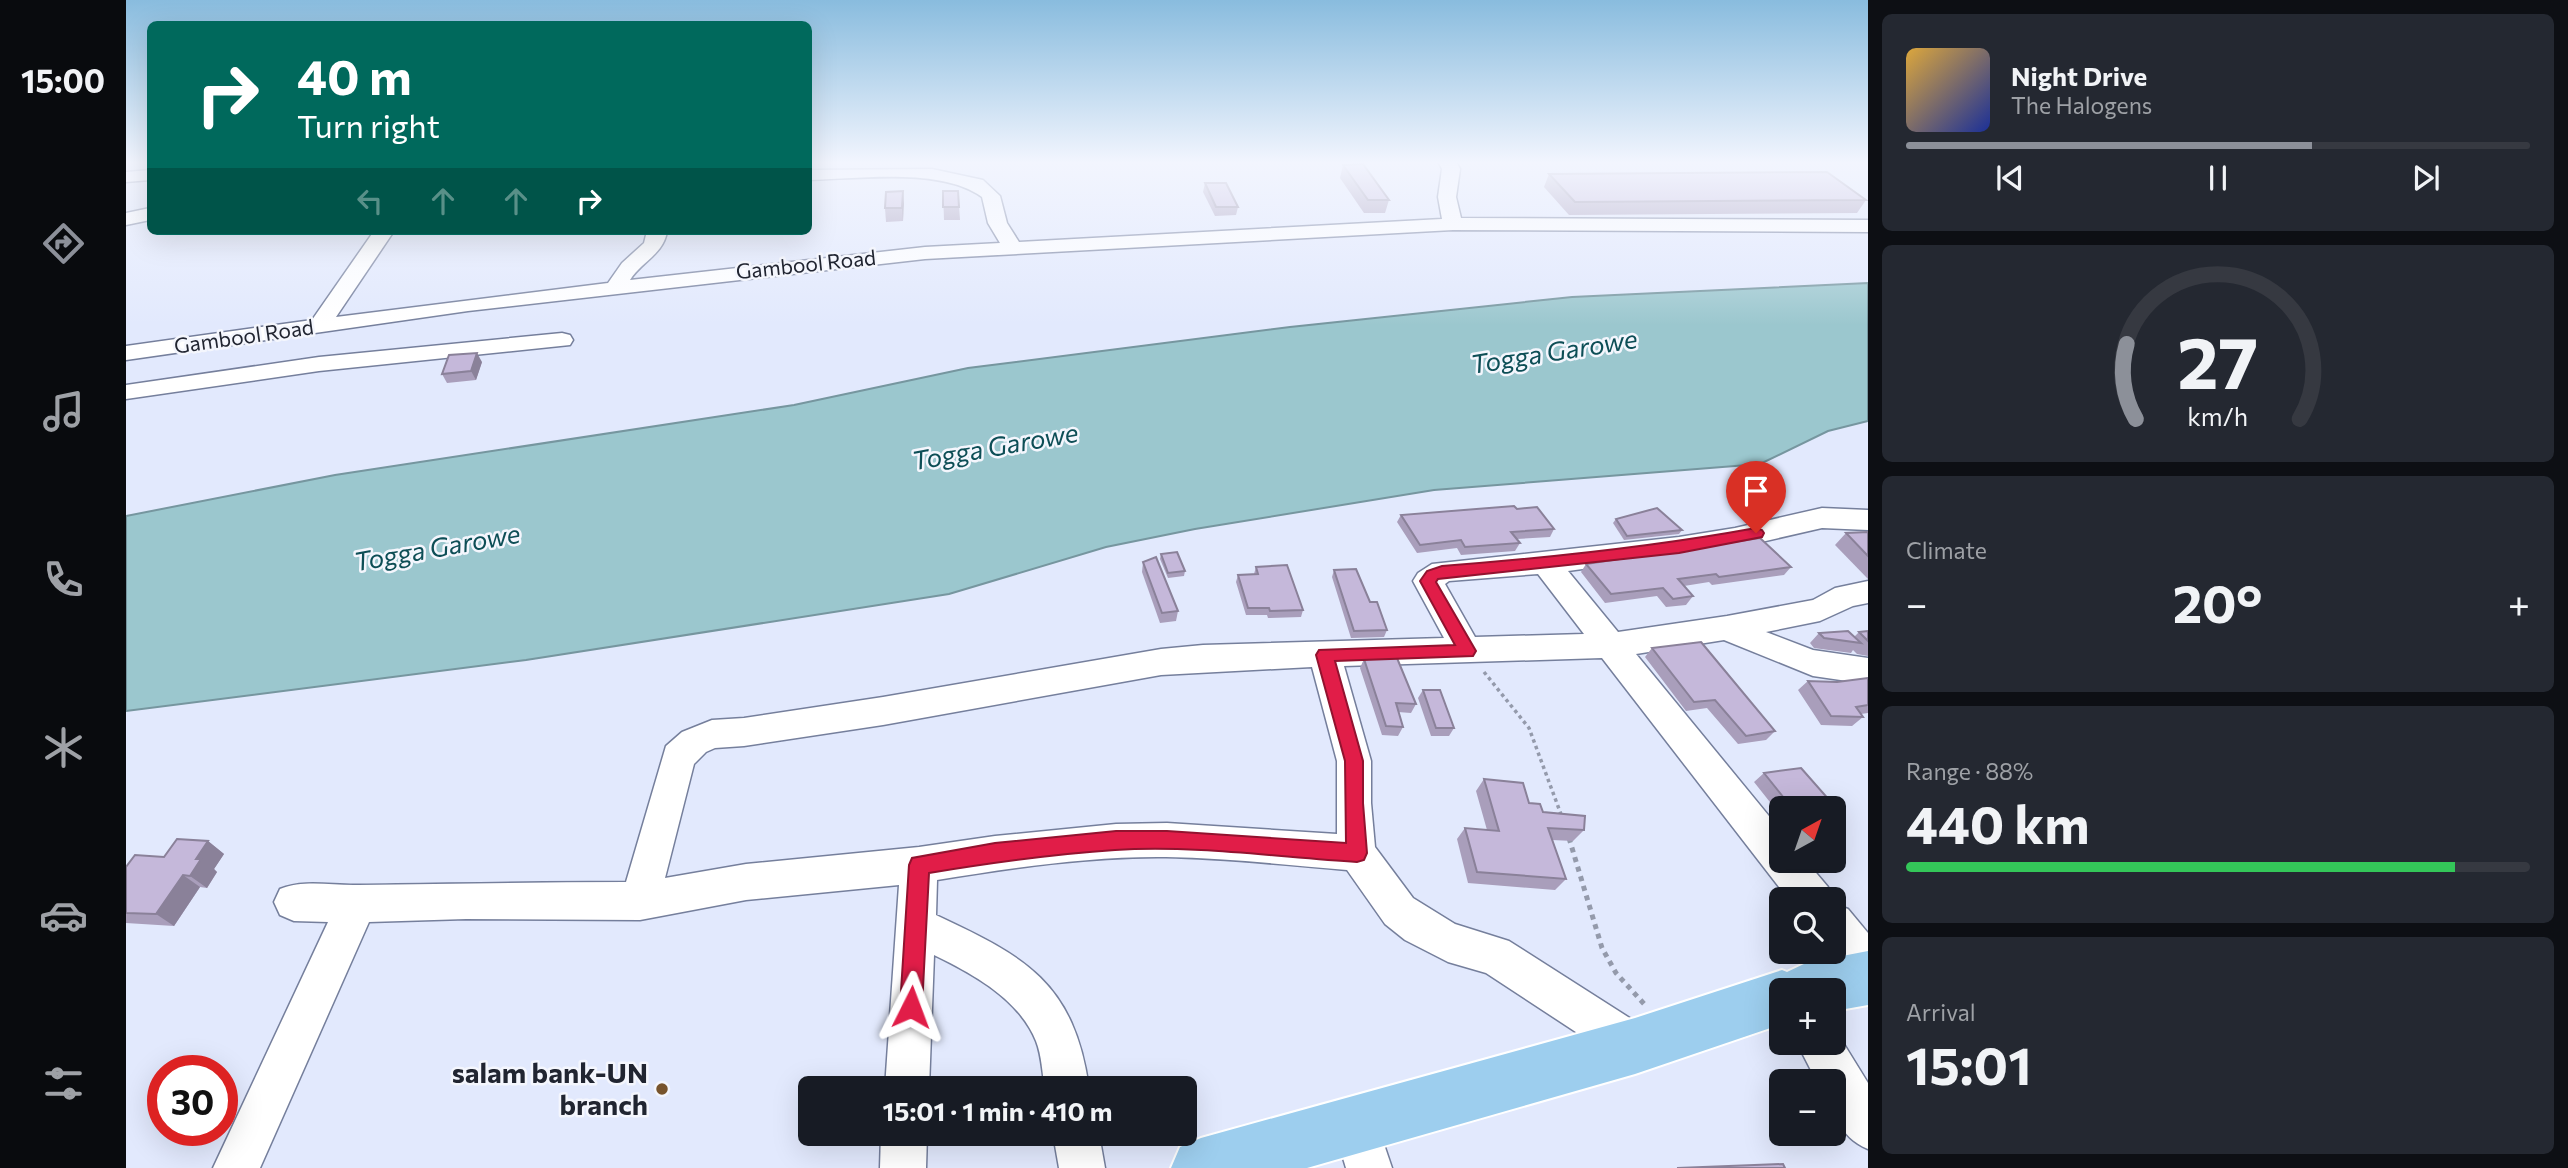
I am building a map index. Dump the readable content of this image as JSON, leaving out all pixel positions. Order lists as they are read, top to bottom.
{
  "streets": {
    "street": ["Gambool Road"]
  },
  "water": ["Togga Garowe"],
  "places": ["salam bank-UN branch"],
  "north": "top right",
  "page": {
    "tabs": "15:00",
    "turn": ["40 m", "Turn right"],
    "song": ["Night Drive", "The Halogens"],
    "tile": [
      "Climate",
      ["Range · 88%", "440 km"],
      ["Arrival", "15:01"]
    ],
    "heat": ["−", "20°", "+"],
    "map_buttons": ["+", "−"],
    "limit": "30",
    "trip": "15:01 · 1 min · 410 m",
    "gauge": ["27", "km/h"]
  }
}
